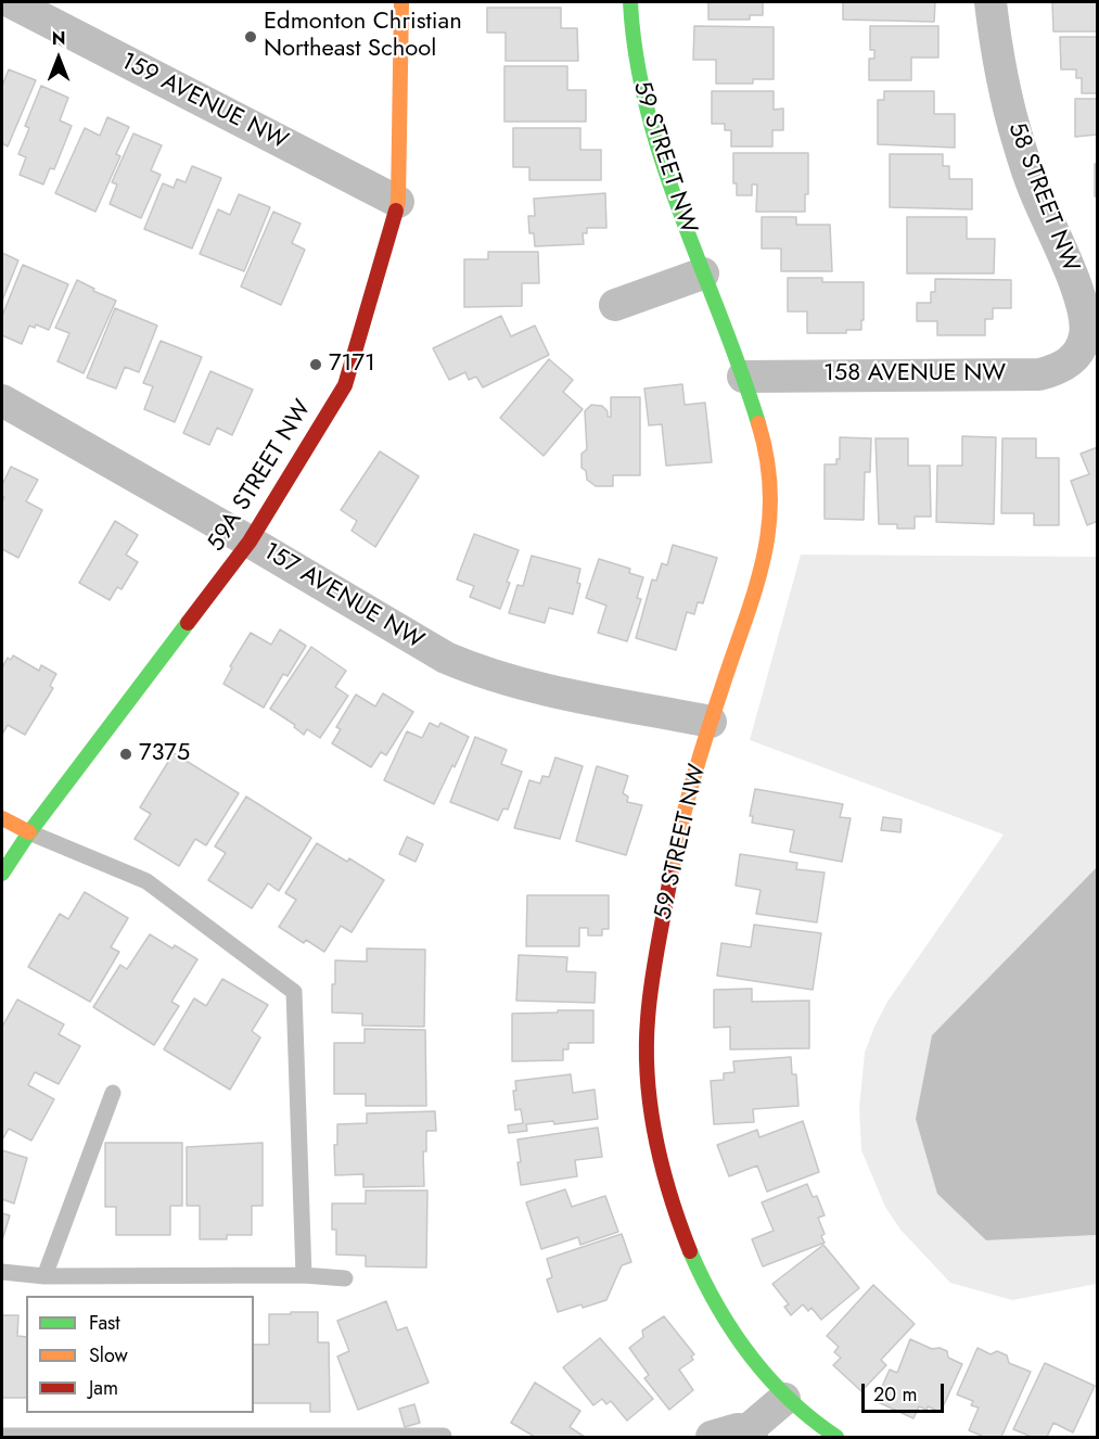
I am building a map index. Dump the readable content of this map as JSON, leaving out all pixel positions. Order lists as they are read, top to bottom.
{
  "streets": {
    "street": [
      "159 AVENUE NW",
      "59 STREET NW",
      "58 STREET NW",
      "158 AVENUE NW",
      "59A STREET NW",
      "157 AVENUE NW"
    ]
  },
  "crossings": [
    ["159 AVENUE NW", "59A STREET NW"],
    ["59 STREET NW", "158 AVENUE NW"],
    ["59 STREET NW", "157 AVENUE NW"],
    ["58 STREET NW", "158 AVENUE NW"],
    ["59A STREET NW", "157 AVENUE NW"]
  ],
  "places": ["Edmonton Christian Northeast School", "7171", "7375"],
  "legend": ["Fast", "Slow", "Jam"],
  "scale_bar": "20 m",
  "north": "top"
}
